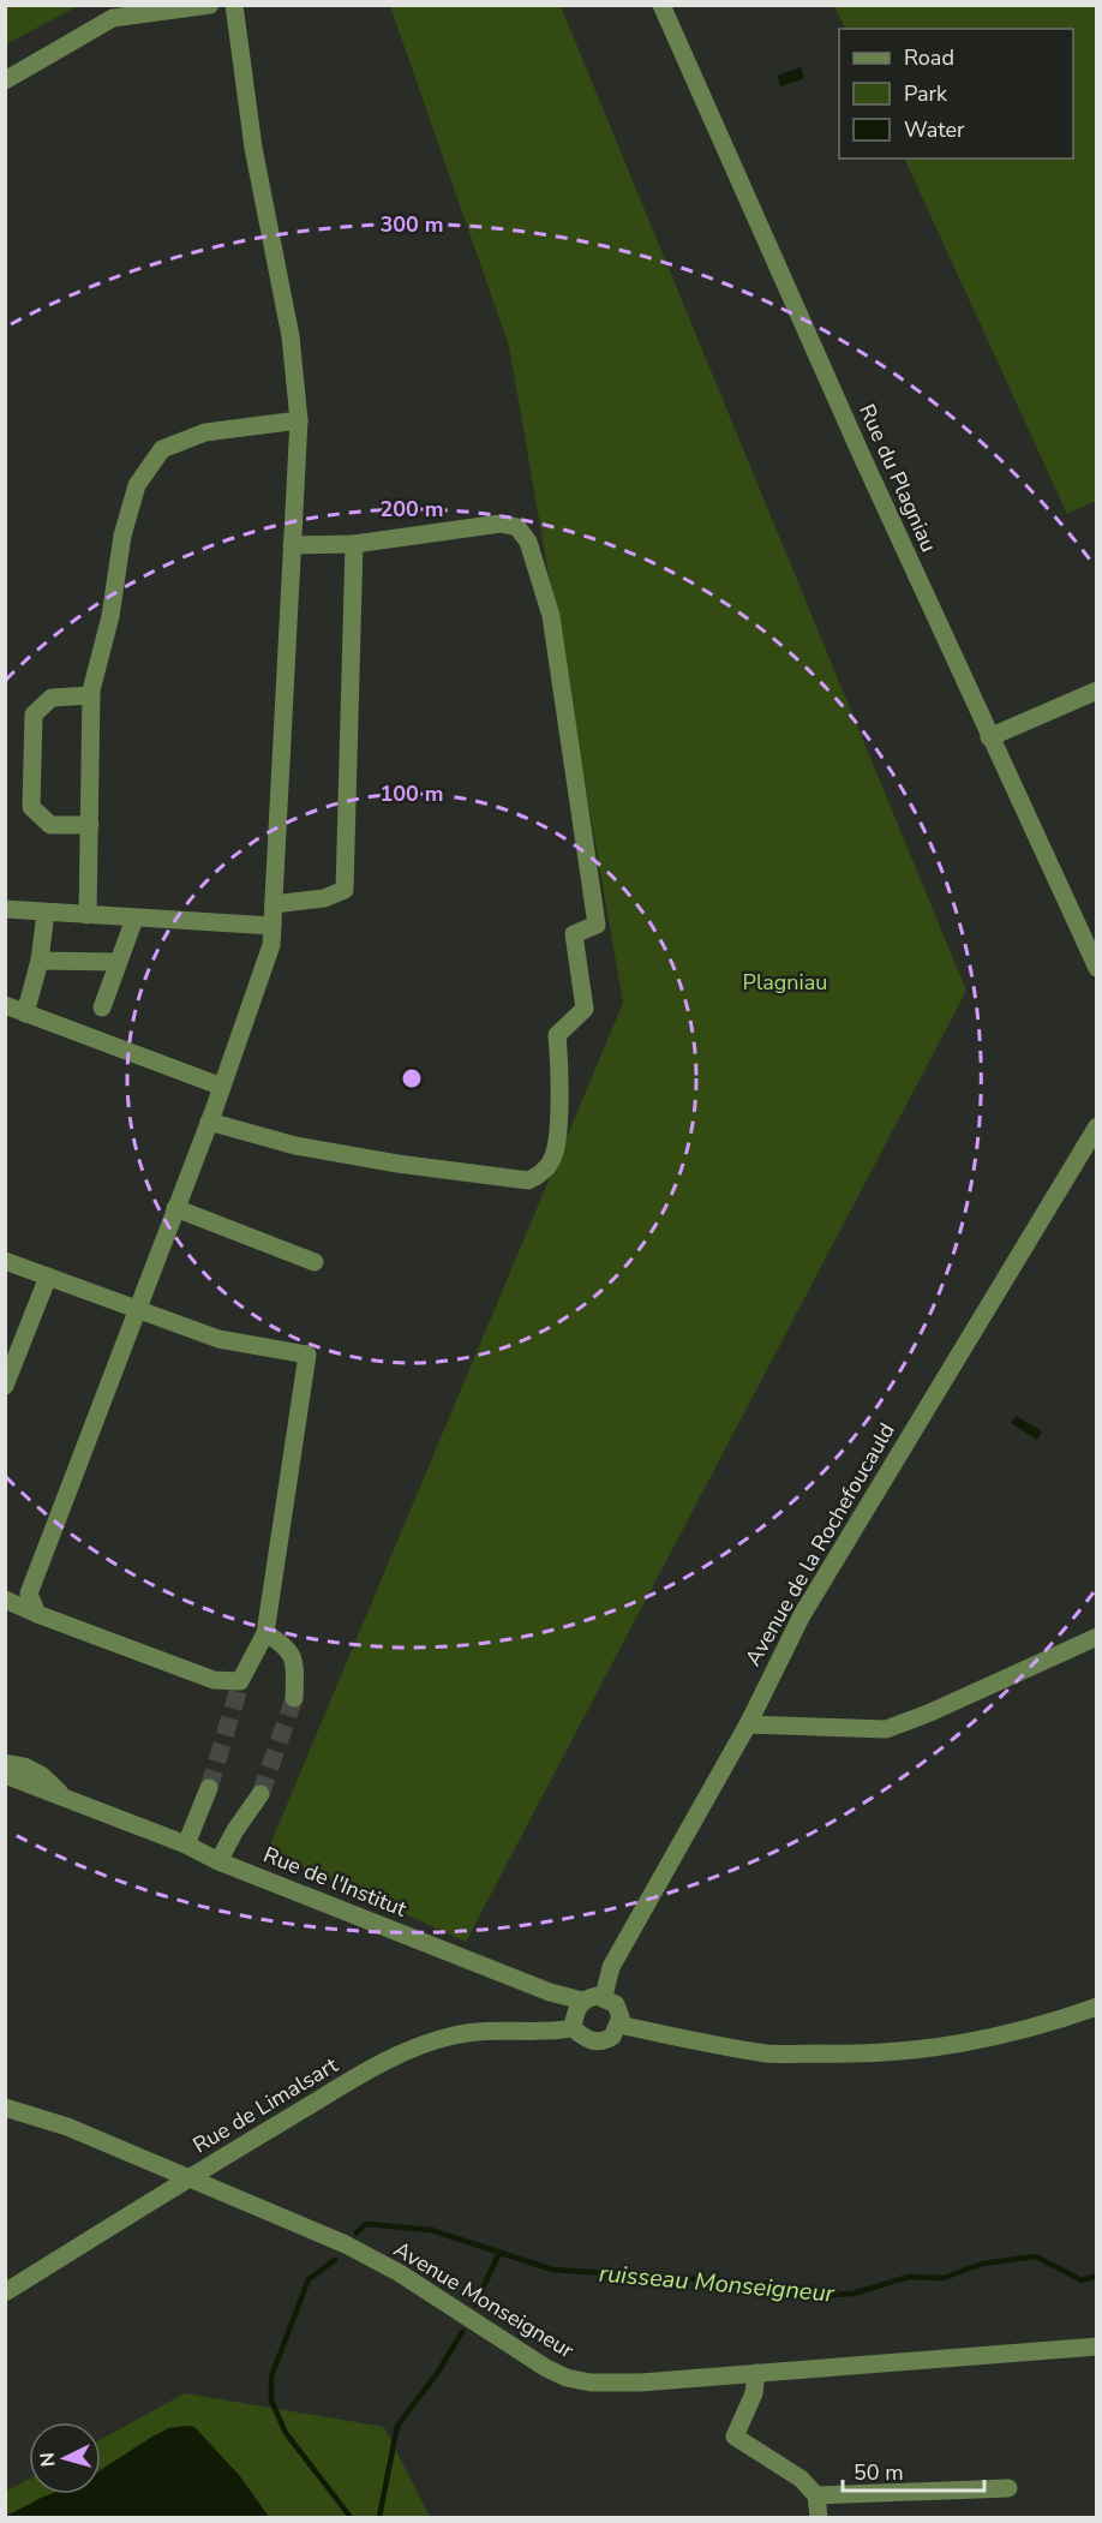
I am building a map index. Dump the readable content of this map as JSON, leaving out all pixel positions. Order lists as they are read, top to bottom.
{
  "streets": {
    "street": [
      "Rue du Plagniau",
      "Avenue de la Rochefoucauld",
      "Rue de l'Institut",
      "Rue de Limalsart",
      "Avenue Monseigneur"
    ]
  },
  "crossings": [
    ["Avenue de la Rochefoucauld", "Rue de l'Institut"],
    ["Avenue de la Rochefoucauld", "Rue de Limalsart"],
    ["Rue de l'Institut", "Rue de Limalsart"],
    ["Rue de Limalsart", "Avenue Monseigneur"]
  ],
  "water": ["ruisseau Monseigneur"],
  "parks": ["Plagniau"],
  "legend": ["Road", "Park", "Water"],
  "scale_bar": "50 m",
  "north": "left",
  "rings": ["300 m", "200 m", "100 m"]
}
